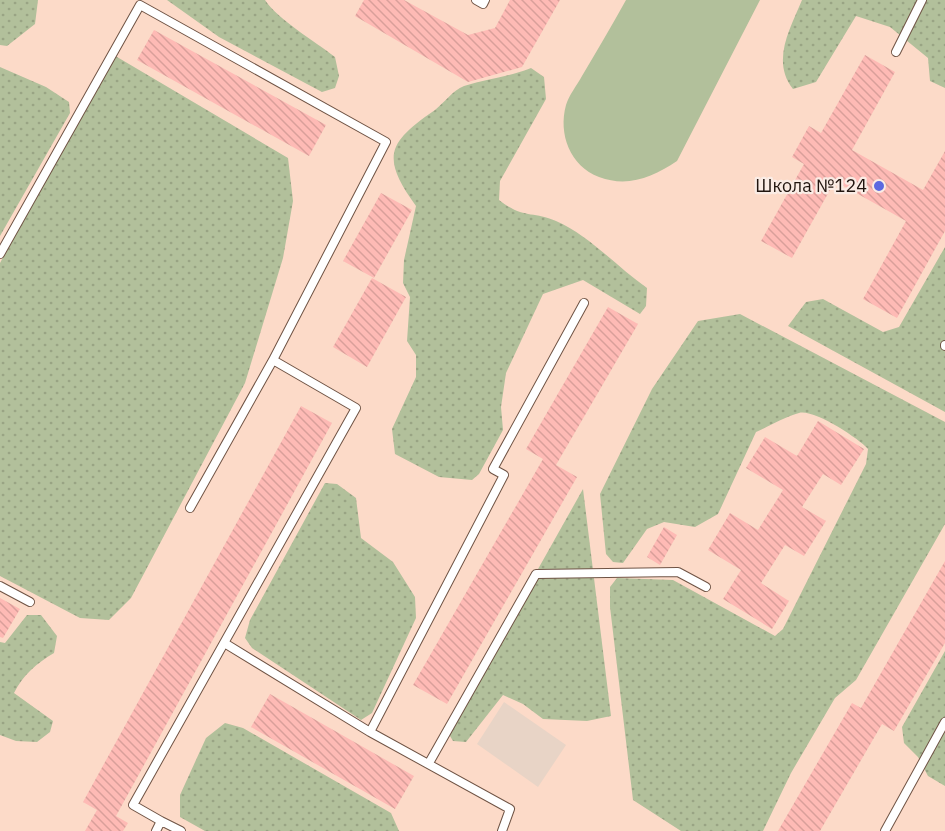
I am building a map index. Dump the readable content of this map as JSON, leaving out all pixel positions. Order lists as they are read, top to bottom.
{
  "places": ["Школа №124"]
}
